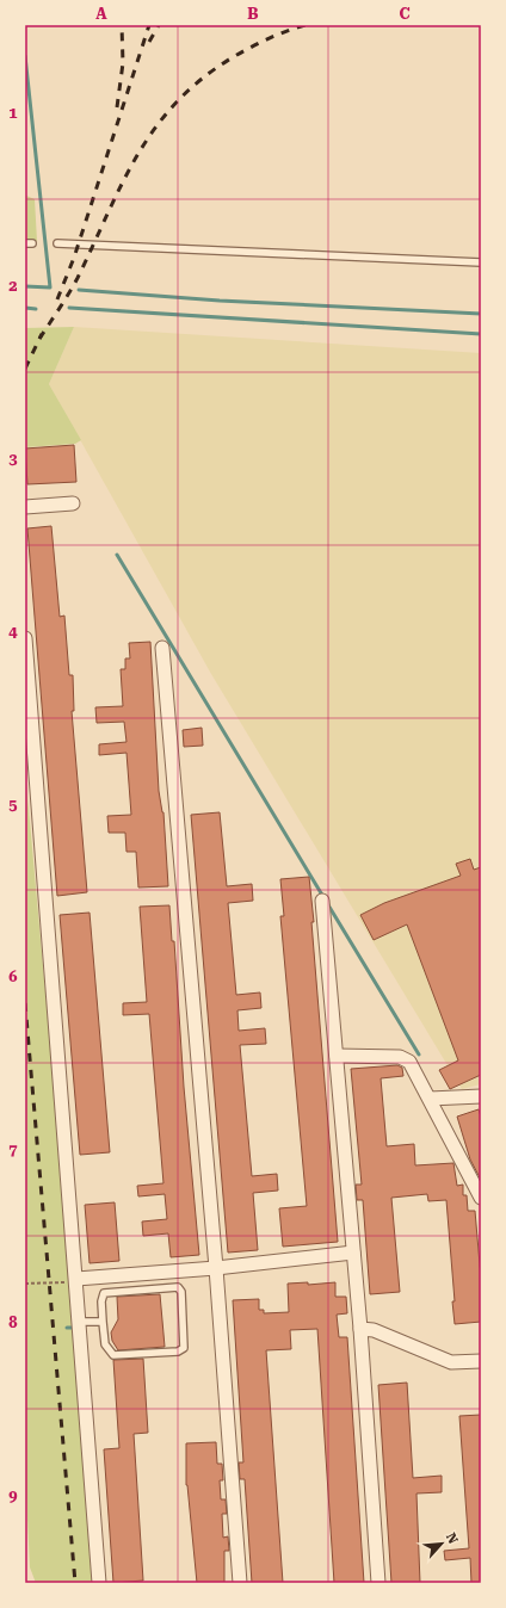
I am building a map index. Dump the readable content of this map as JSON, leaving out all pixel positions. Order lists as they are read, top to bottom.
{
  "north": "top right",
  "grid": {
    "columns": ["A", "B", "C"],
    "rows": [
      "1",
      "2",
      "3",
      "4",
      "5",
      "6",
      "7",
      "8",
      "9"
    ]
  }
}
